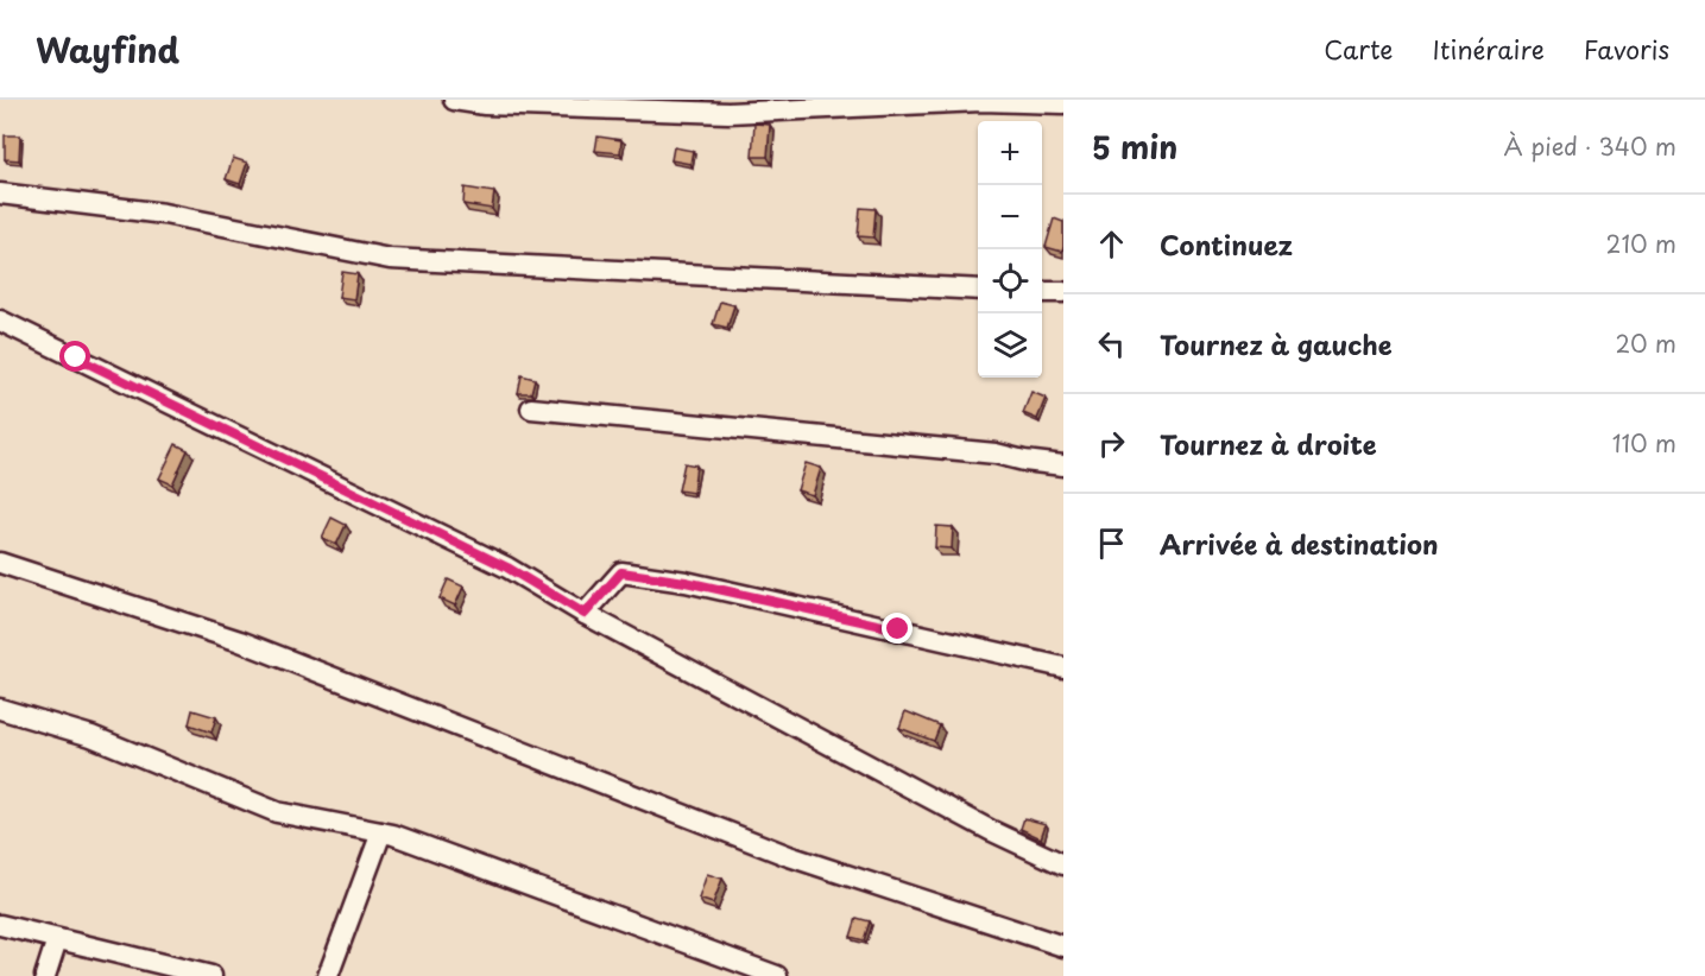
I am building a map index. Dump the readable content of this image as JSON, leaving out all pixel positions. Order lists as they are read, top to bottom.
{
  "page": {
    "header": "Wayfind",
    "nav": ["Carte", "Itinéraire", "Favoris"],
    "heading": ["5 min", "À pied · 340 m"],
    "map_buttons": ["+", "−"],
    "list": [
      ["Continuez", "210 m"],
      ["Tournez à gauche", "20 m"],
      ["Tournez à droite", "110 m"],
      "Arrivée à destination"
    ]
  }
}
